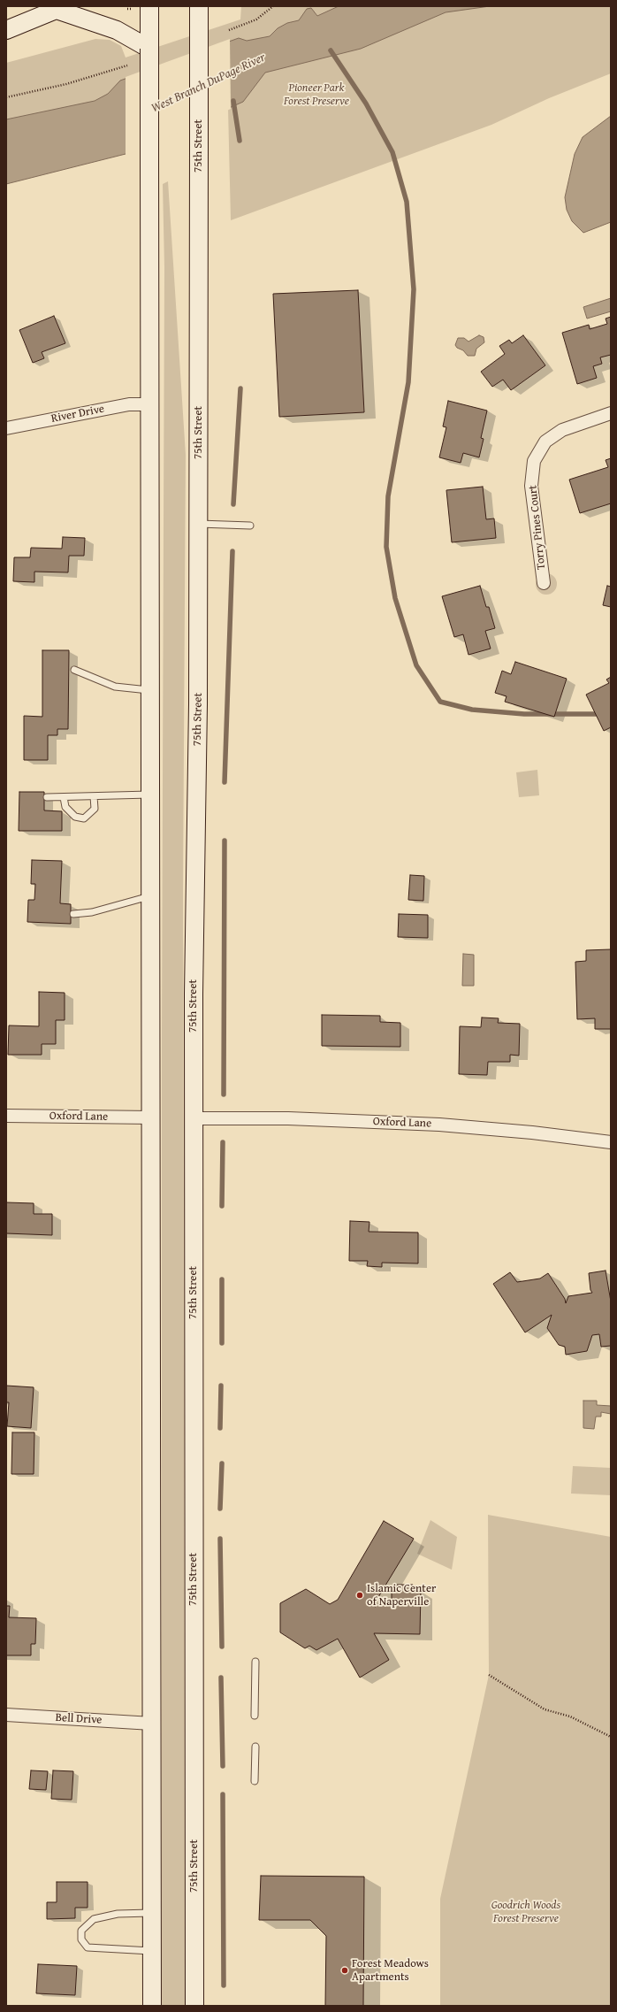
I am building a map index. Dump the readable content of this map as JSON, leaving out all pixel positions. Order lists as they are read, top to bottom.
{
  "streets": {
    "main road": ["75th Street"],
    "street": [
      "River Drive",
      "Torry Pines Court",
      "Oxford Lane",
      "Bell Drive"
    ]
  },
  "crossings": [
    ["75th Street", "Oxford Lane"]
  ],
  "water": ["West Branch DuPage River"],
  "parks": ["Pioneer Park Forest Preserve", "Goodrich Woods Forest Preserve"],
  "places": ["Islamic Center of Naperville", "Forest Meadows Apartments"]
}
